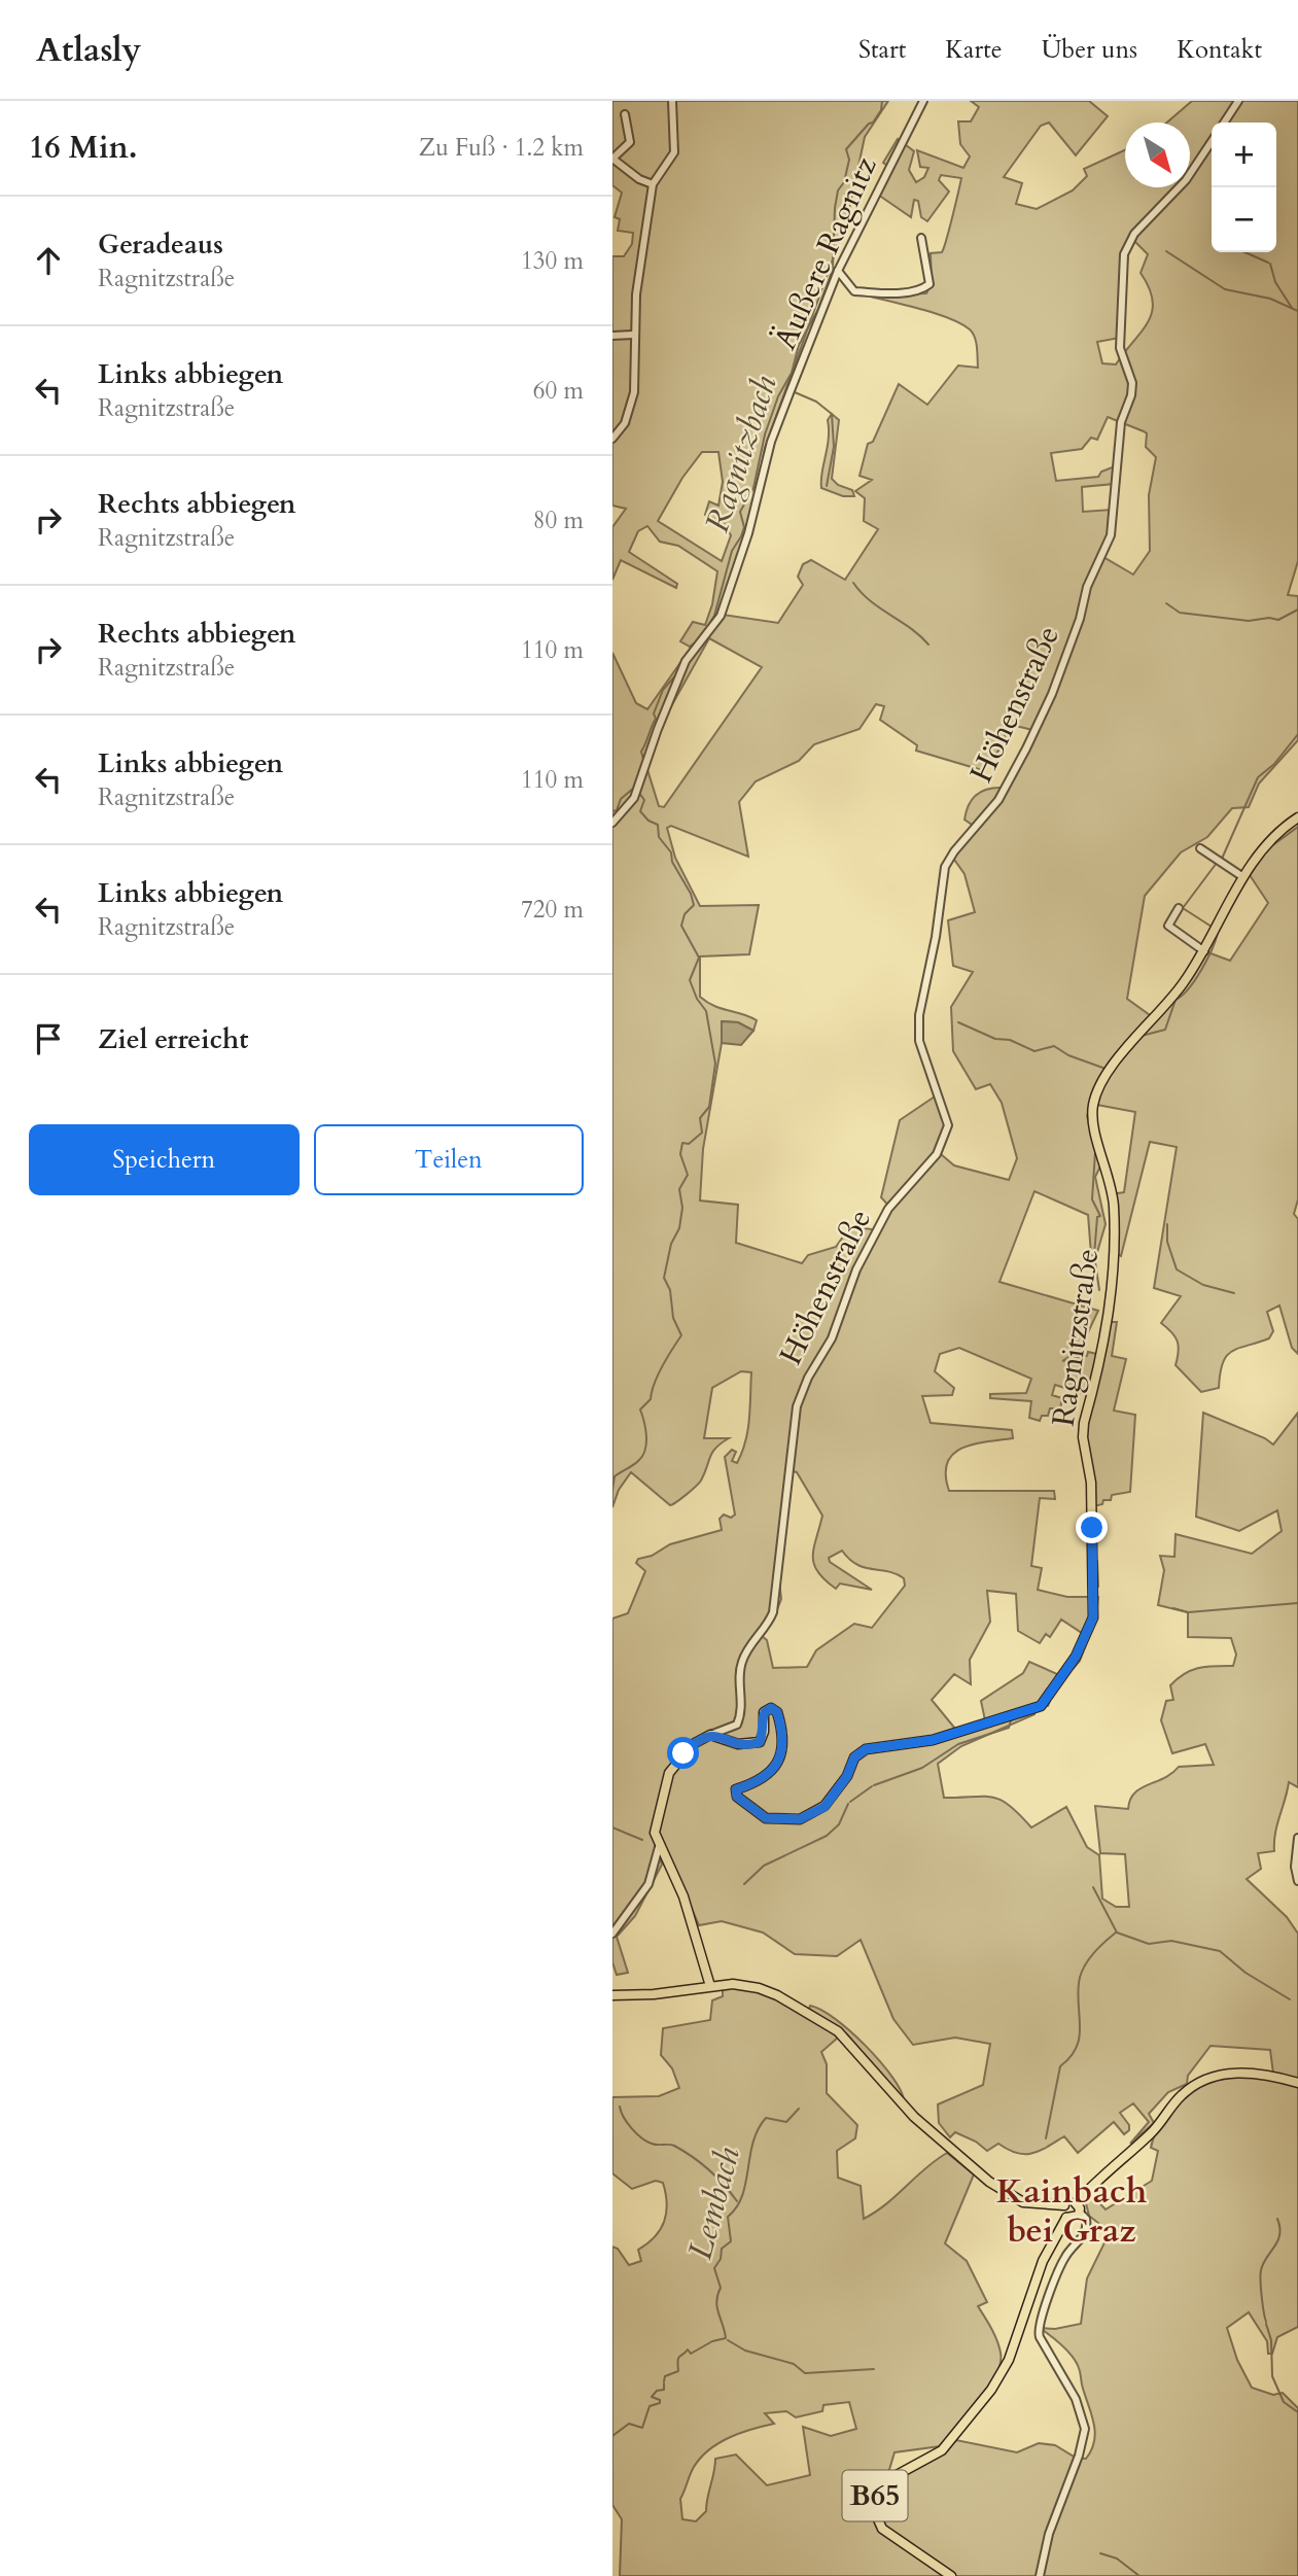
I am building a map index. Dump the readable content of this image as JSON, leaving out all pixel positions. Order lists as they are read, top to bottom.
{
  "streets": {
    "main road": ["Höhenstraße", "Ragnitzstraße", "B65"],
    "street": ["Äußere Ragnitz"]
  },
  "crossings": [
    ["Höhenstraße", "Ragnitzstraße"]
  ],
  "districts": ["Kainbach bei Graz"],
  "water": ["Ragnitzbach", "Lembach"],
  "north": "bottom right",
  "page": {
    "header": "Atlasly",
    "nav": [
      "Start",
      "Karte",
      "Über uns",
      "Kontakt"
    ],
    "heading": ["16 Min.", "Zu Fuß · 1.2 km"],
    "map_buttons": ["+", "−"],
    "list": [
      ["Geradeaus", "Ragnitzstraße", "130 m"],
      ["Links abbiegen", "Ragnitzstraße", "60 m"],
      ["Rechts abbiegen", "Ragnitzstraße", "80 m"],
      ["Rechts abbiegen", "Ragnitzstraße", "110 m"],
      ["Links abbiegen", "Ragnitzstraße", "110 m"],
      ["Links abbiegen", "Ragnitzstraße", "720 m"],
      "Ziel erreicht"
    ],
    "buttons": ["Speichern", "Teilen"]
  }
}
